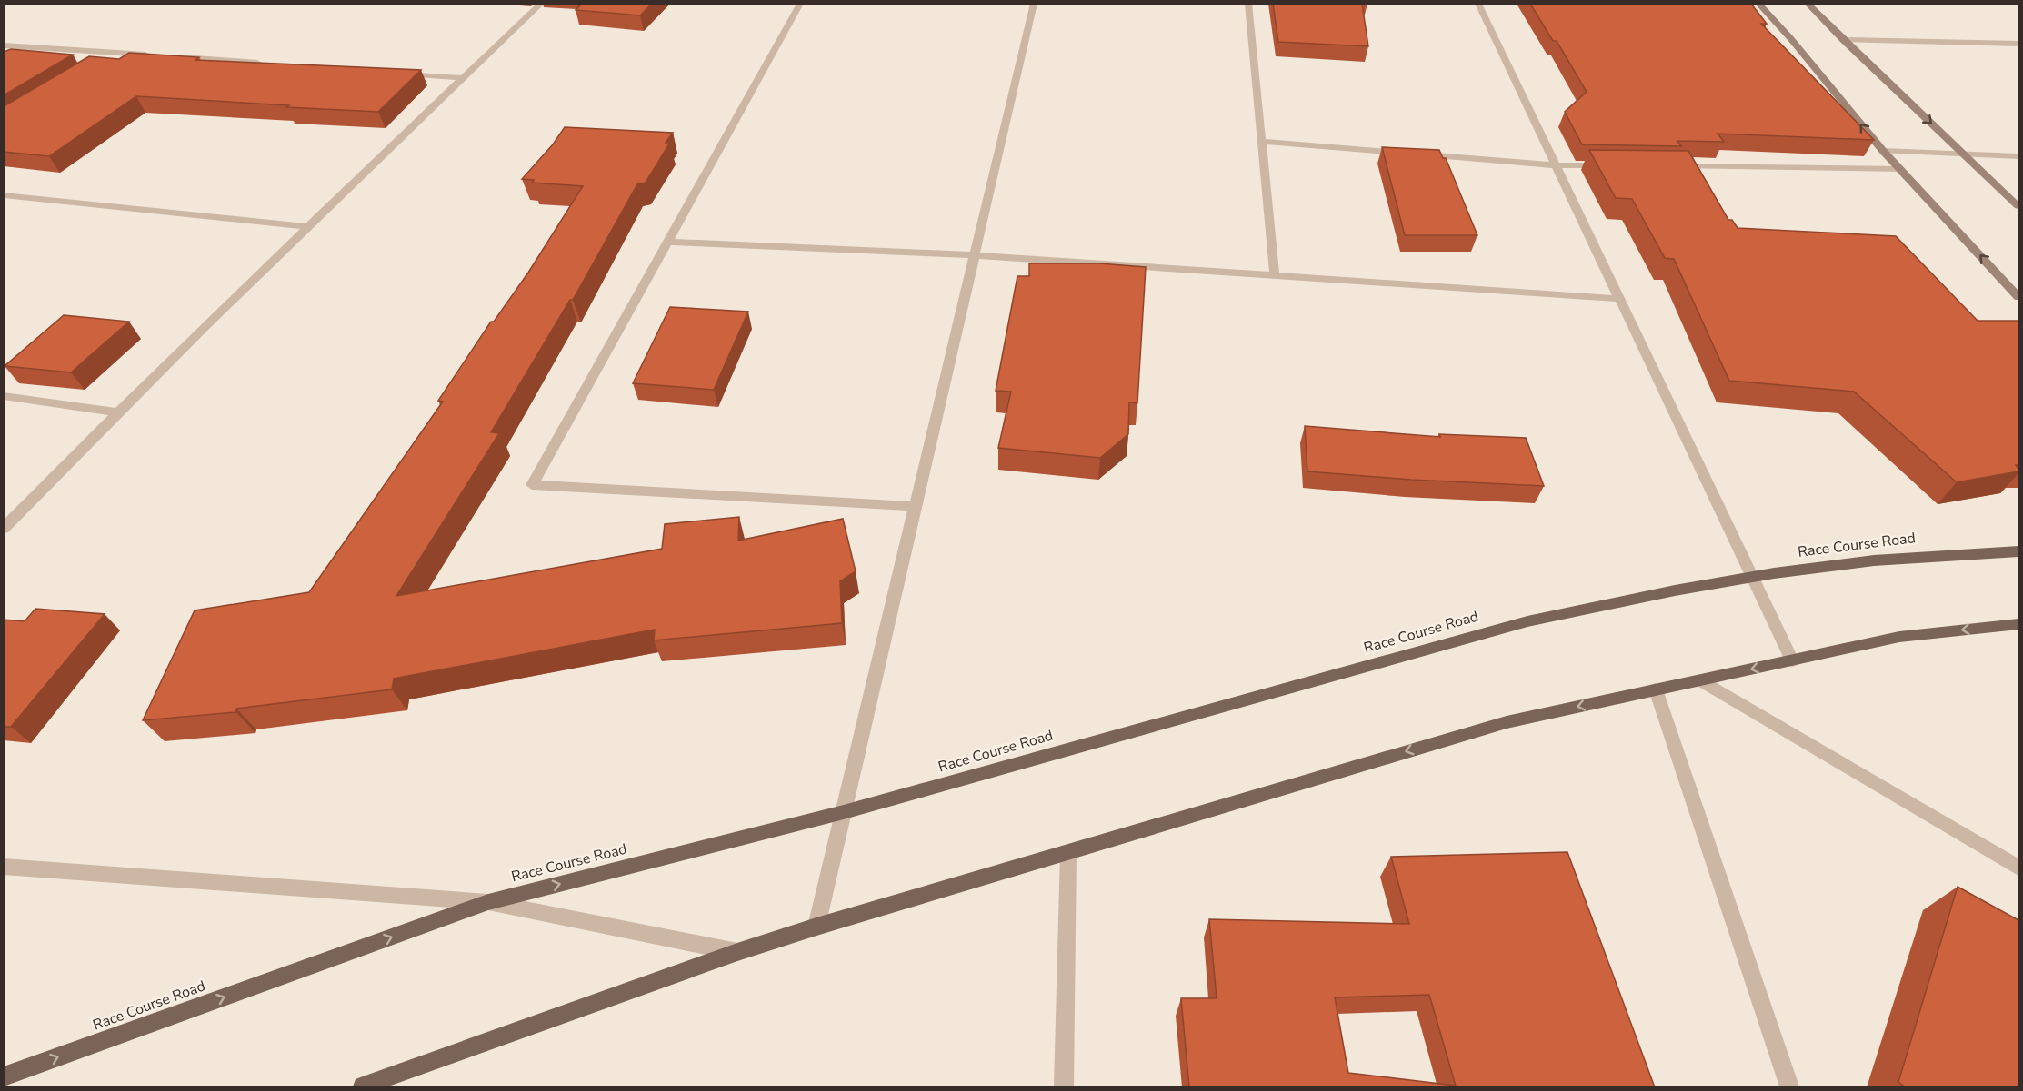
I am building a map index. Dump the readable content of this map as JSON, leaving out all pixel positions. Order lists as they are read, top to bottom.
{
  "streets": {
    "main road": ["Race Course Road"]
  }
}
